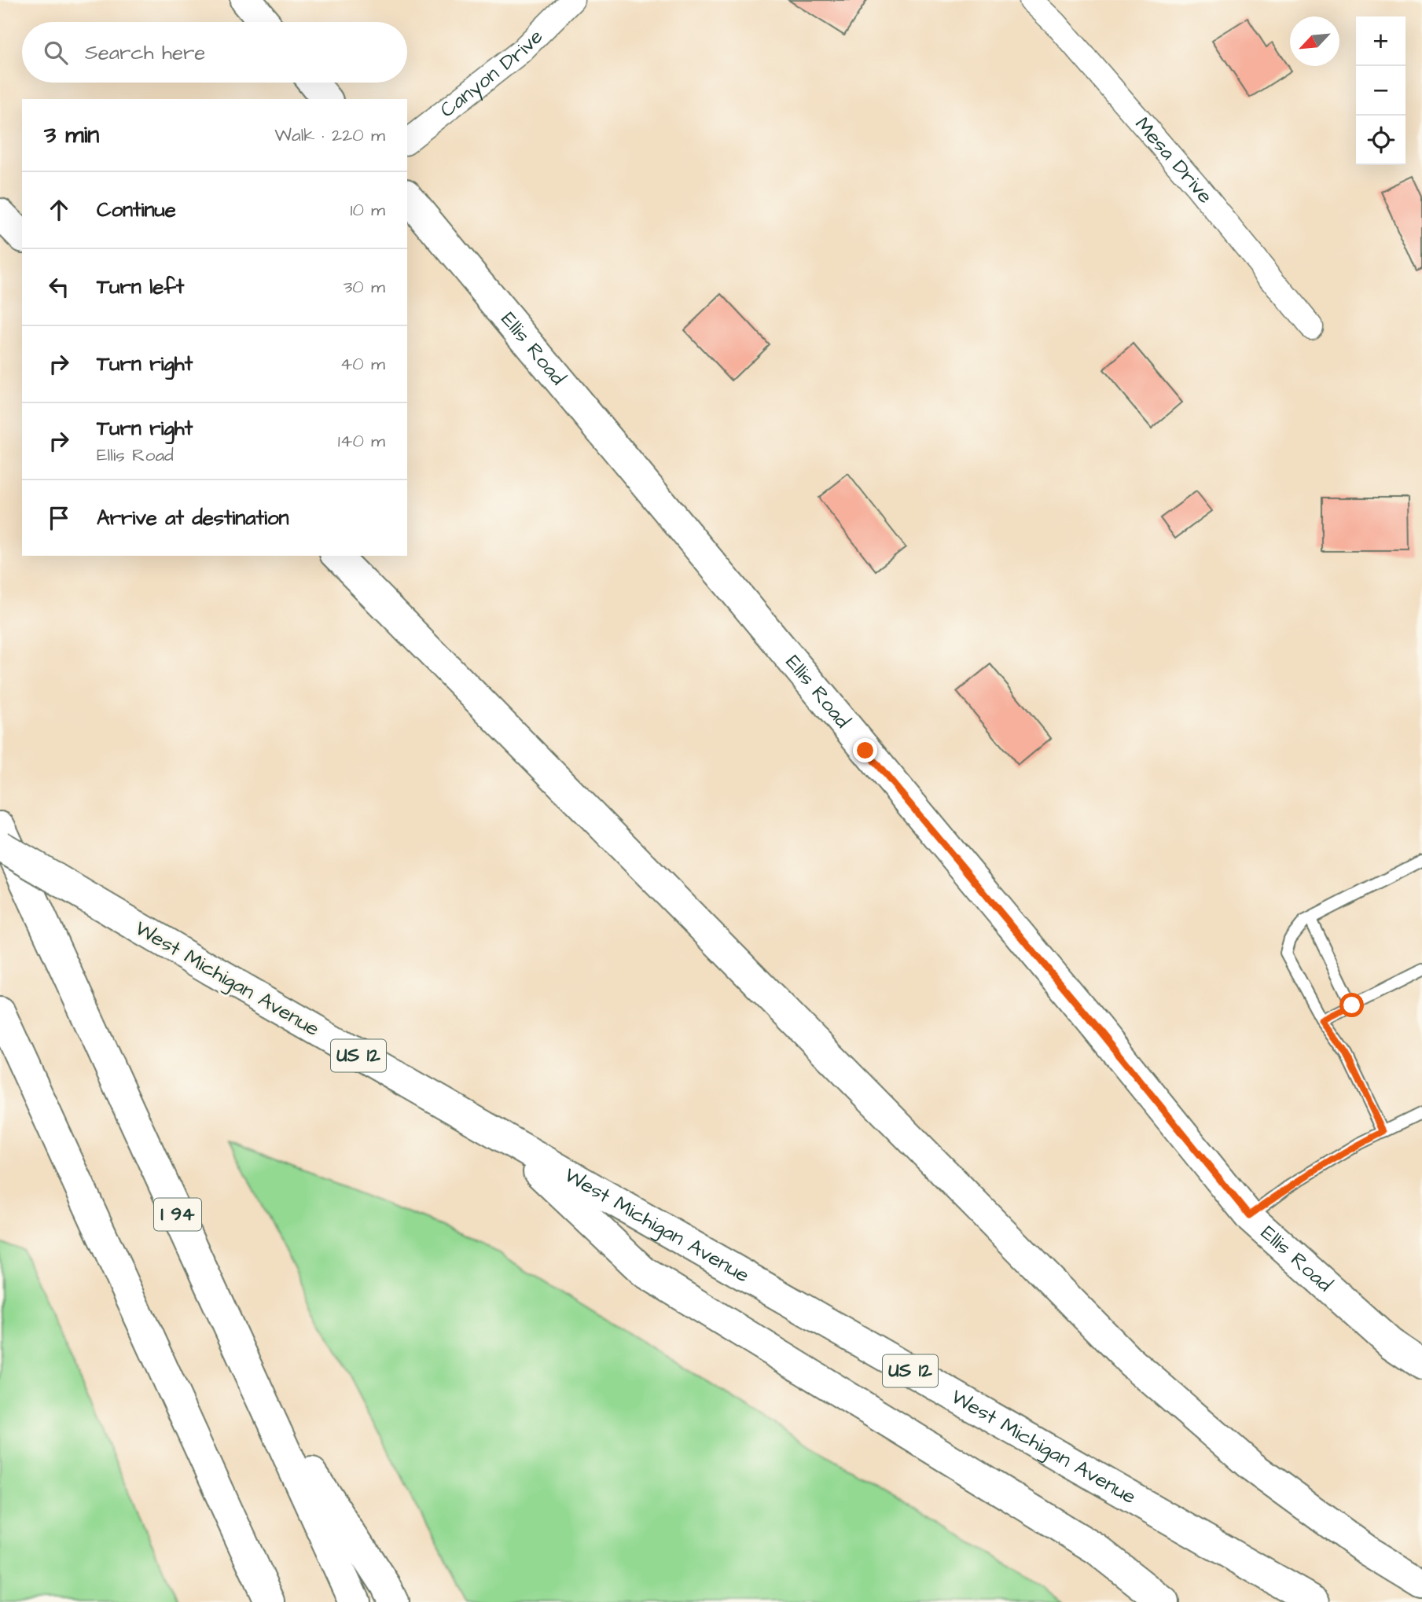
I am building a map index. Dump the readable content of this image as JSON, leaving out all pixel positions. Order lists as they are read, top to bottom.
{
  "streets": {
    "main road": [
      "Ellis Road",
      "West Michigan Avenue",
      "US 12",
      "I 94"
    ],
    "street": ["Canyon Drive", "Mesa Drive"]
  },
  "north": "bottom left",
  "page": {
    "map_buttons": ["+", "−"],
    "search": "Search here",
    "heading": ["3 min", "Walk · 220 m"],
    "list": [
      ["Continue", "10 m"],
      ["Turn left", "30 m"],
      ["Turn right", "40 m"],
      ["Turn right", "Ellis Road", "140 m"],
      "Arrive at destination"
    ]
  }
}
